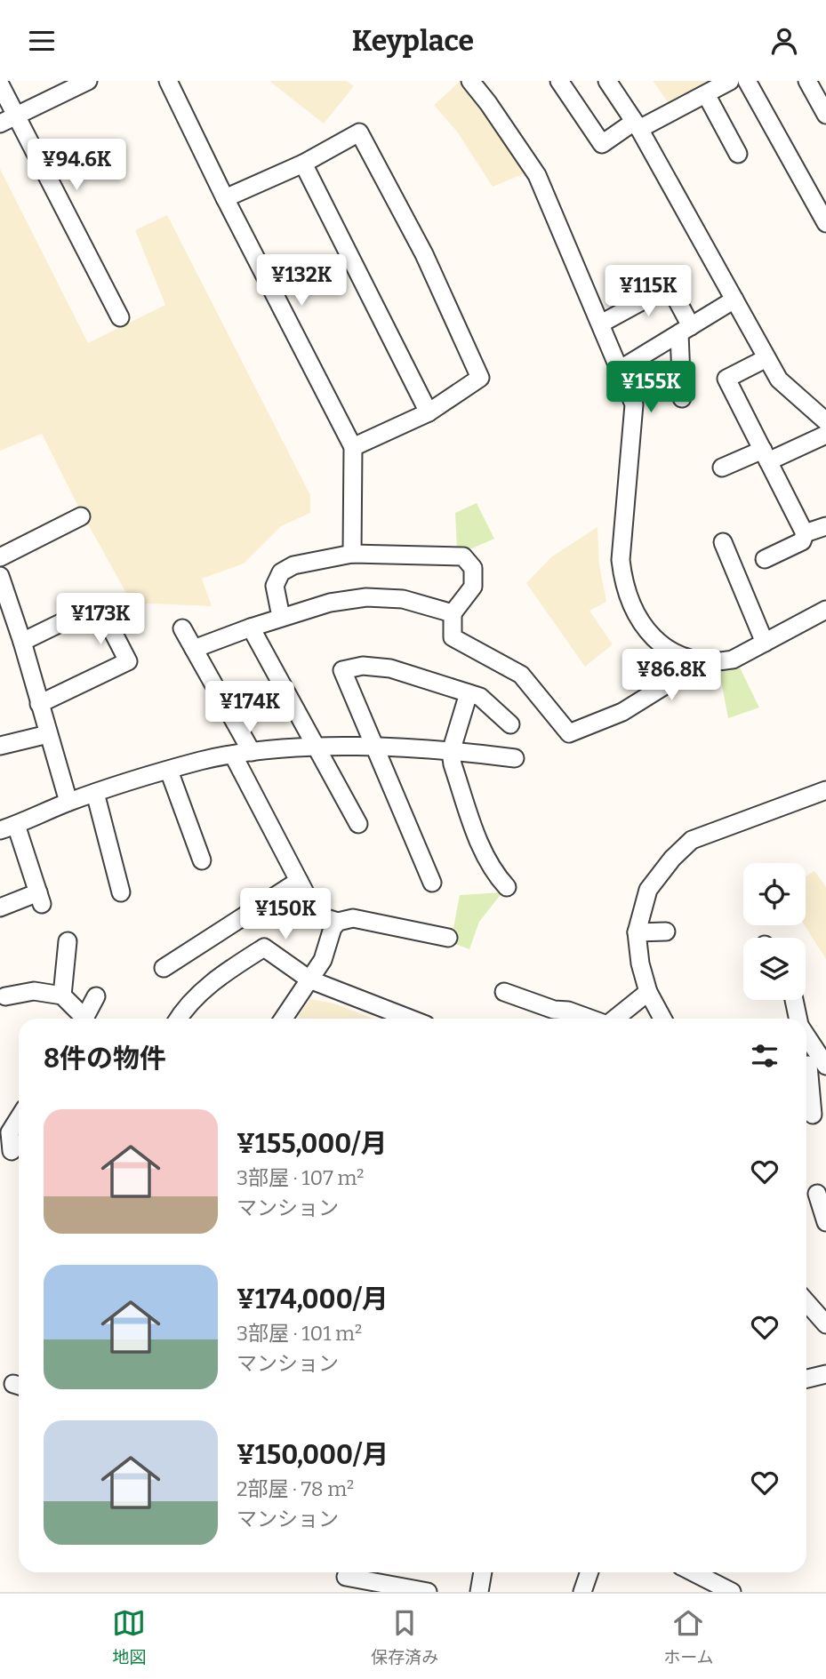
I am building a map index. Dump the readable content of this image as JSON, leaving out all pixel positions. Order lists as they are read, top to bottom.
{
  "page": {
    "header": "Keyplace",
    "price": [
      "¥94.6K",
      "¥132K",
      "¥115K",
      "¥155K",
      "¥173K",
      "¥86.8K",
      "¥174K",
      "¥150K"
    ],
    "heading": "8件の物件",
    "list": [
      {
        "name": "¥155,000/月",
        "note": "3部屋 · 107 m² · マンション"
      },
      {
        "name": "¥174,000/月",
        "note": "3部屋 · 101 m² · マンション"
      },
      {
        "name": "¥150,000/月",
        "note": "2部屋 · 78 m² · マンション"
      }
    ],
    "tabs": ["地図", "保存済み", "ホーム"]
  }
}
